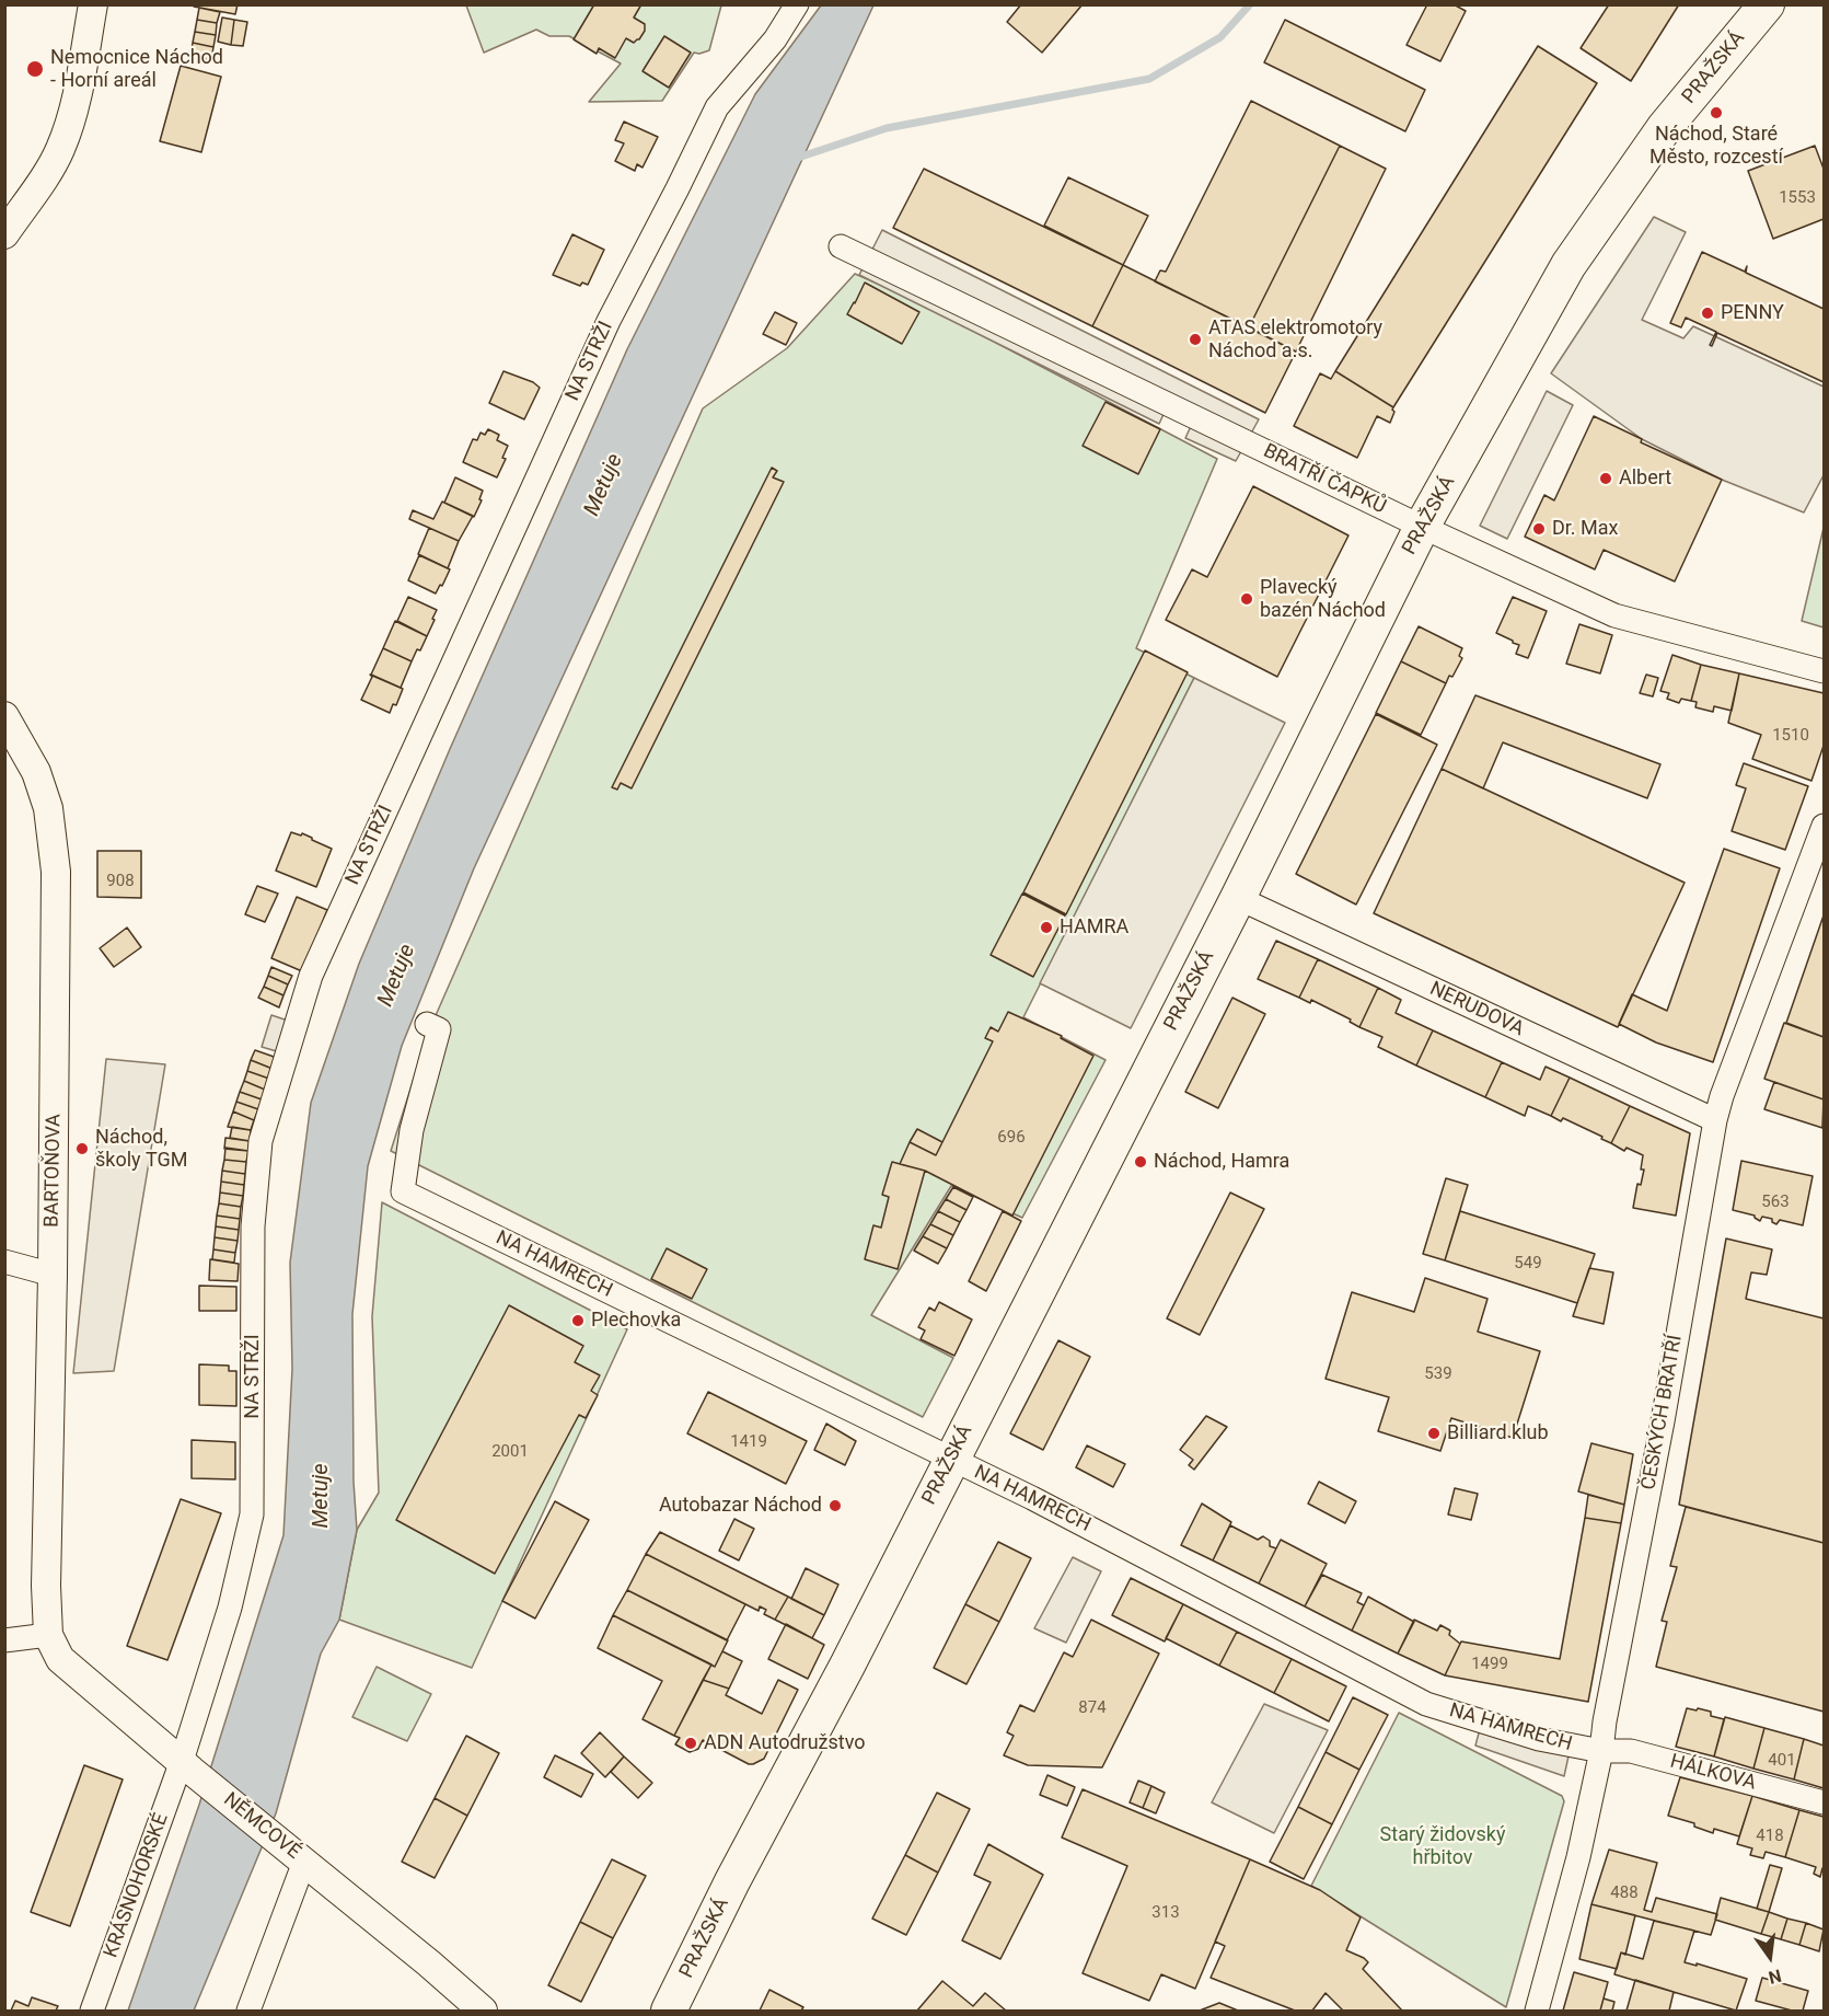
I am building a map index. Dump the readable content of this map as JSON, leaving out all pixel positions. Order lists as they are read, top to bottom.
{
  "streets": {
    "main road": ["PRAŽSKÁ"],
    "street": [
      "NA STRŽI",
      "BRATŘÍ ČAPKŮ",
      "NERUDOVA",
      "BARTOŇOVA",
      "NA HAMRECH",
      "ČESKÝCH BRATŘÍ",
      "HÁLKOVA",
      "NĚMCOVÉ",
      "KRÁSNOHORSKÉ"
    ]
  },
  "crossings": [
    ["PRAŽSKÁ", "BRATŘÍ ČAPKŮ"],
    ["PRAŽSKÁ", "NERUDOVA"],
    ["PRAŽSKÁ", "NA HAMRECH"],
    ["NA STRŽI", "NĚMCOVÉ"],
    ["NA STRŽI", "KRÁSNOHORSKÉ"],
    ["NERUDOVA", "ČESKÝCH BRATŘÍ"],
    ["BARTOŇOVA", "NĚMCOVÉ"],
    ["NA HAMRECH", "ČESKÝCH BRATŘÍ"],
    ["NA HAMRECH", "HÁLKOVA"],
    ["ČESKÝCH BRATŘÍ", "HÁLKOVA"],
    ["NĚMCOVÉ", "KRÁSNOHORSKÉ"]
  ],
  "water": ["Metuje"],
  "parks": ["Starý židovský hřbitov"],
  "places": [
    "Nemocnice Náchod - Horní areál",
    "Náchod, Staré Město, rozcestí",
    "PENNY",
    "ATAS elektromotory Náchod a.s.",
    "Albert",
    "Dr. Max",
    "Plavecký bazén Náchod",
    "HAMRA",
    "Náchod, školy TGM",
    "Náchod, Hamra",
    "Plechovka",
    "Billiard klub",
    "Autobazar Náchod",
    "ADN Autodružstvo"
  ],
  "house_numbers": [
    "1553",
    "1510",
    "908",
    "696",
    "563",
    "549",
    "539",
    "1419",
    "2001",
    "1499",
    "874",
    "401",
    "418",
    "488",
    "313"
  ],
  "north": "bottom"
}
